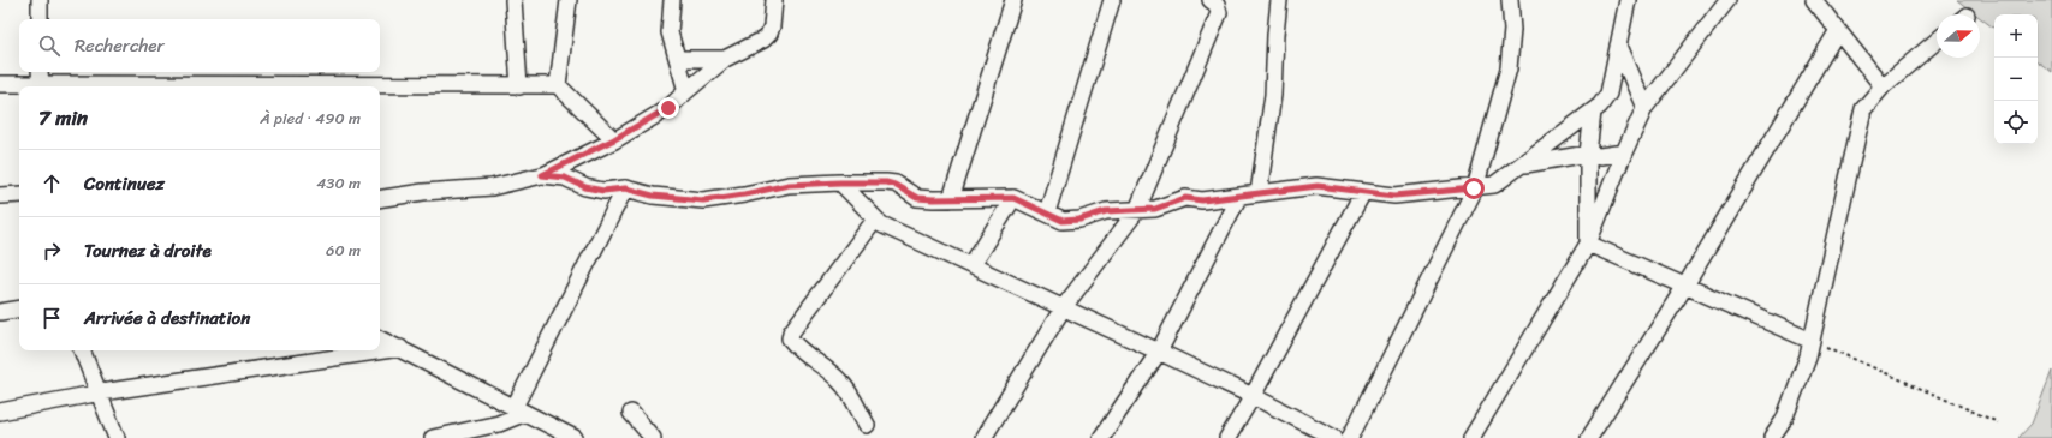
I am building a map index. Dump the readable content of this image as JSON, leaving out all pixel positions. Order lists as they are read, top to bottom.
{
  "north": "right",
  "page": {
    "map_buttons": ["+", "−"],
    "search": "Rechercher",
    "heading": ["7 min", "À pied · 490 m"],
    "list": [
      ["Continuez", "430 m"],
      ["Tournez à droite", "60 m"],
      "Arrivée à destination"
    ]
  }
}
